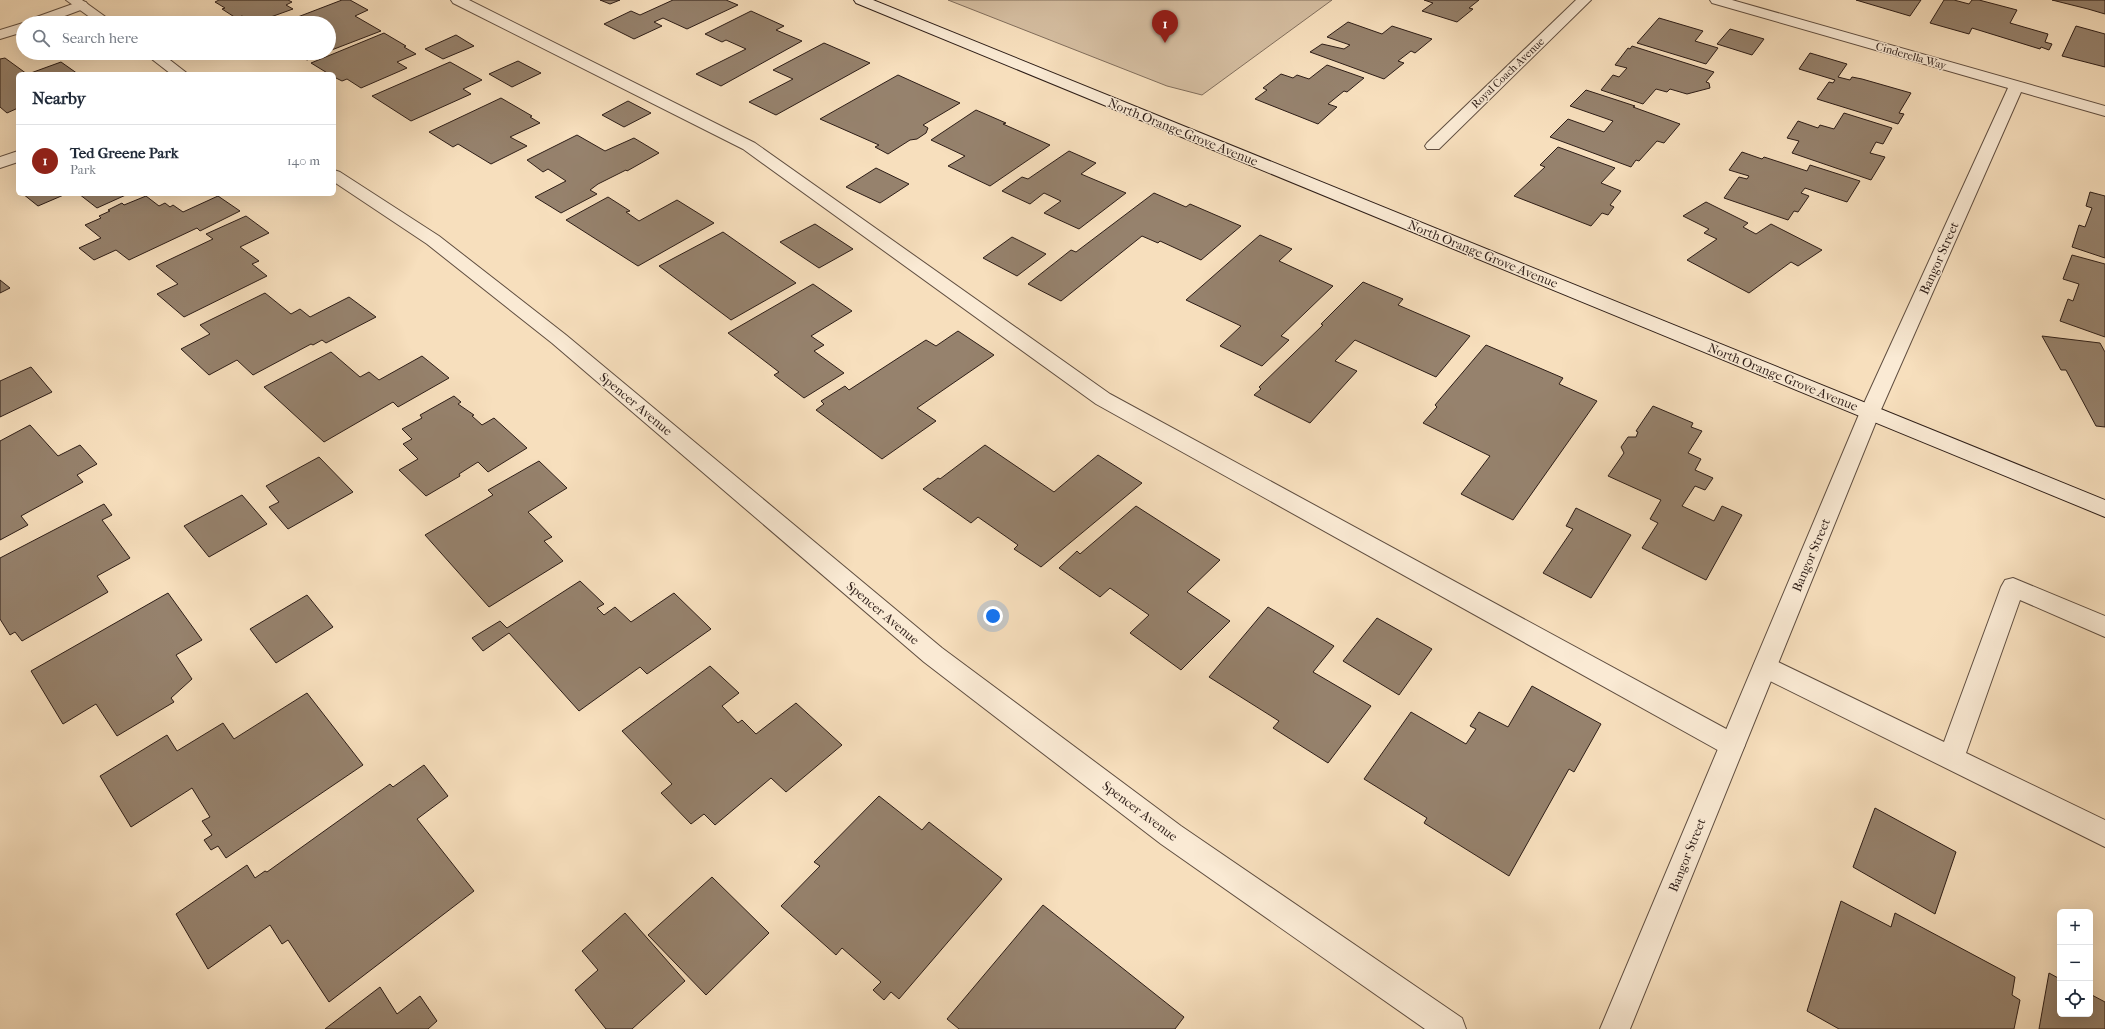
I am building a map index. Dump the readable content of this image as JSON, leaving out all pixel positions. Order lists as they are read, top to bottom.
{
  "streets": {
    "street": [
      "Cinderella Way",
      "Royal Coach Avenue",
      "North Orange Grove Avenue",
      "Bangor Street",
      "Spencer Avenue"
    ]
  },
  "crossings": [
    ["Cinderella Way", "Bangor Street"],
    ["North Orange Grove Avenue", "Bangor Street"]
  ],
  "page": {
    "pins": "1",
    "search": "Search here",
    "heading": "Nearby",
    "list": [
      {
        "mark": "1",
        "name": "Ted Greene Park",
        "note": "Park",
        "value": "140 m"
      }
    ],
    "map_buttons": ["+", "−"]
  }
}
